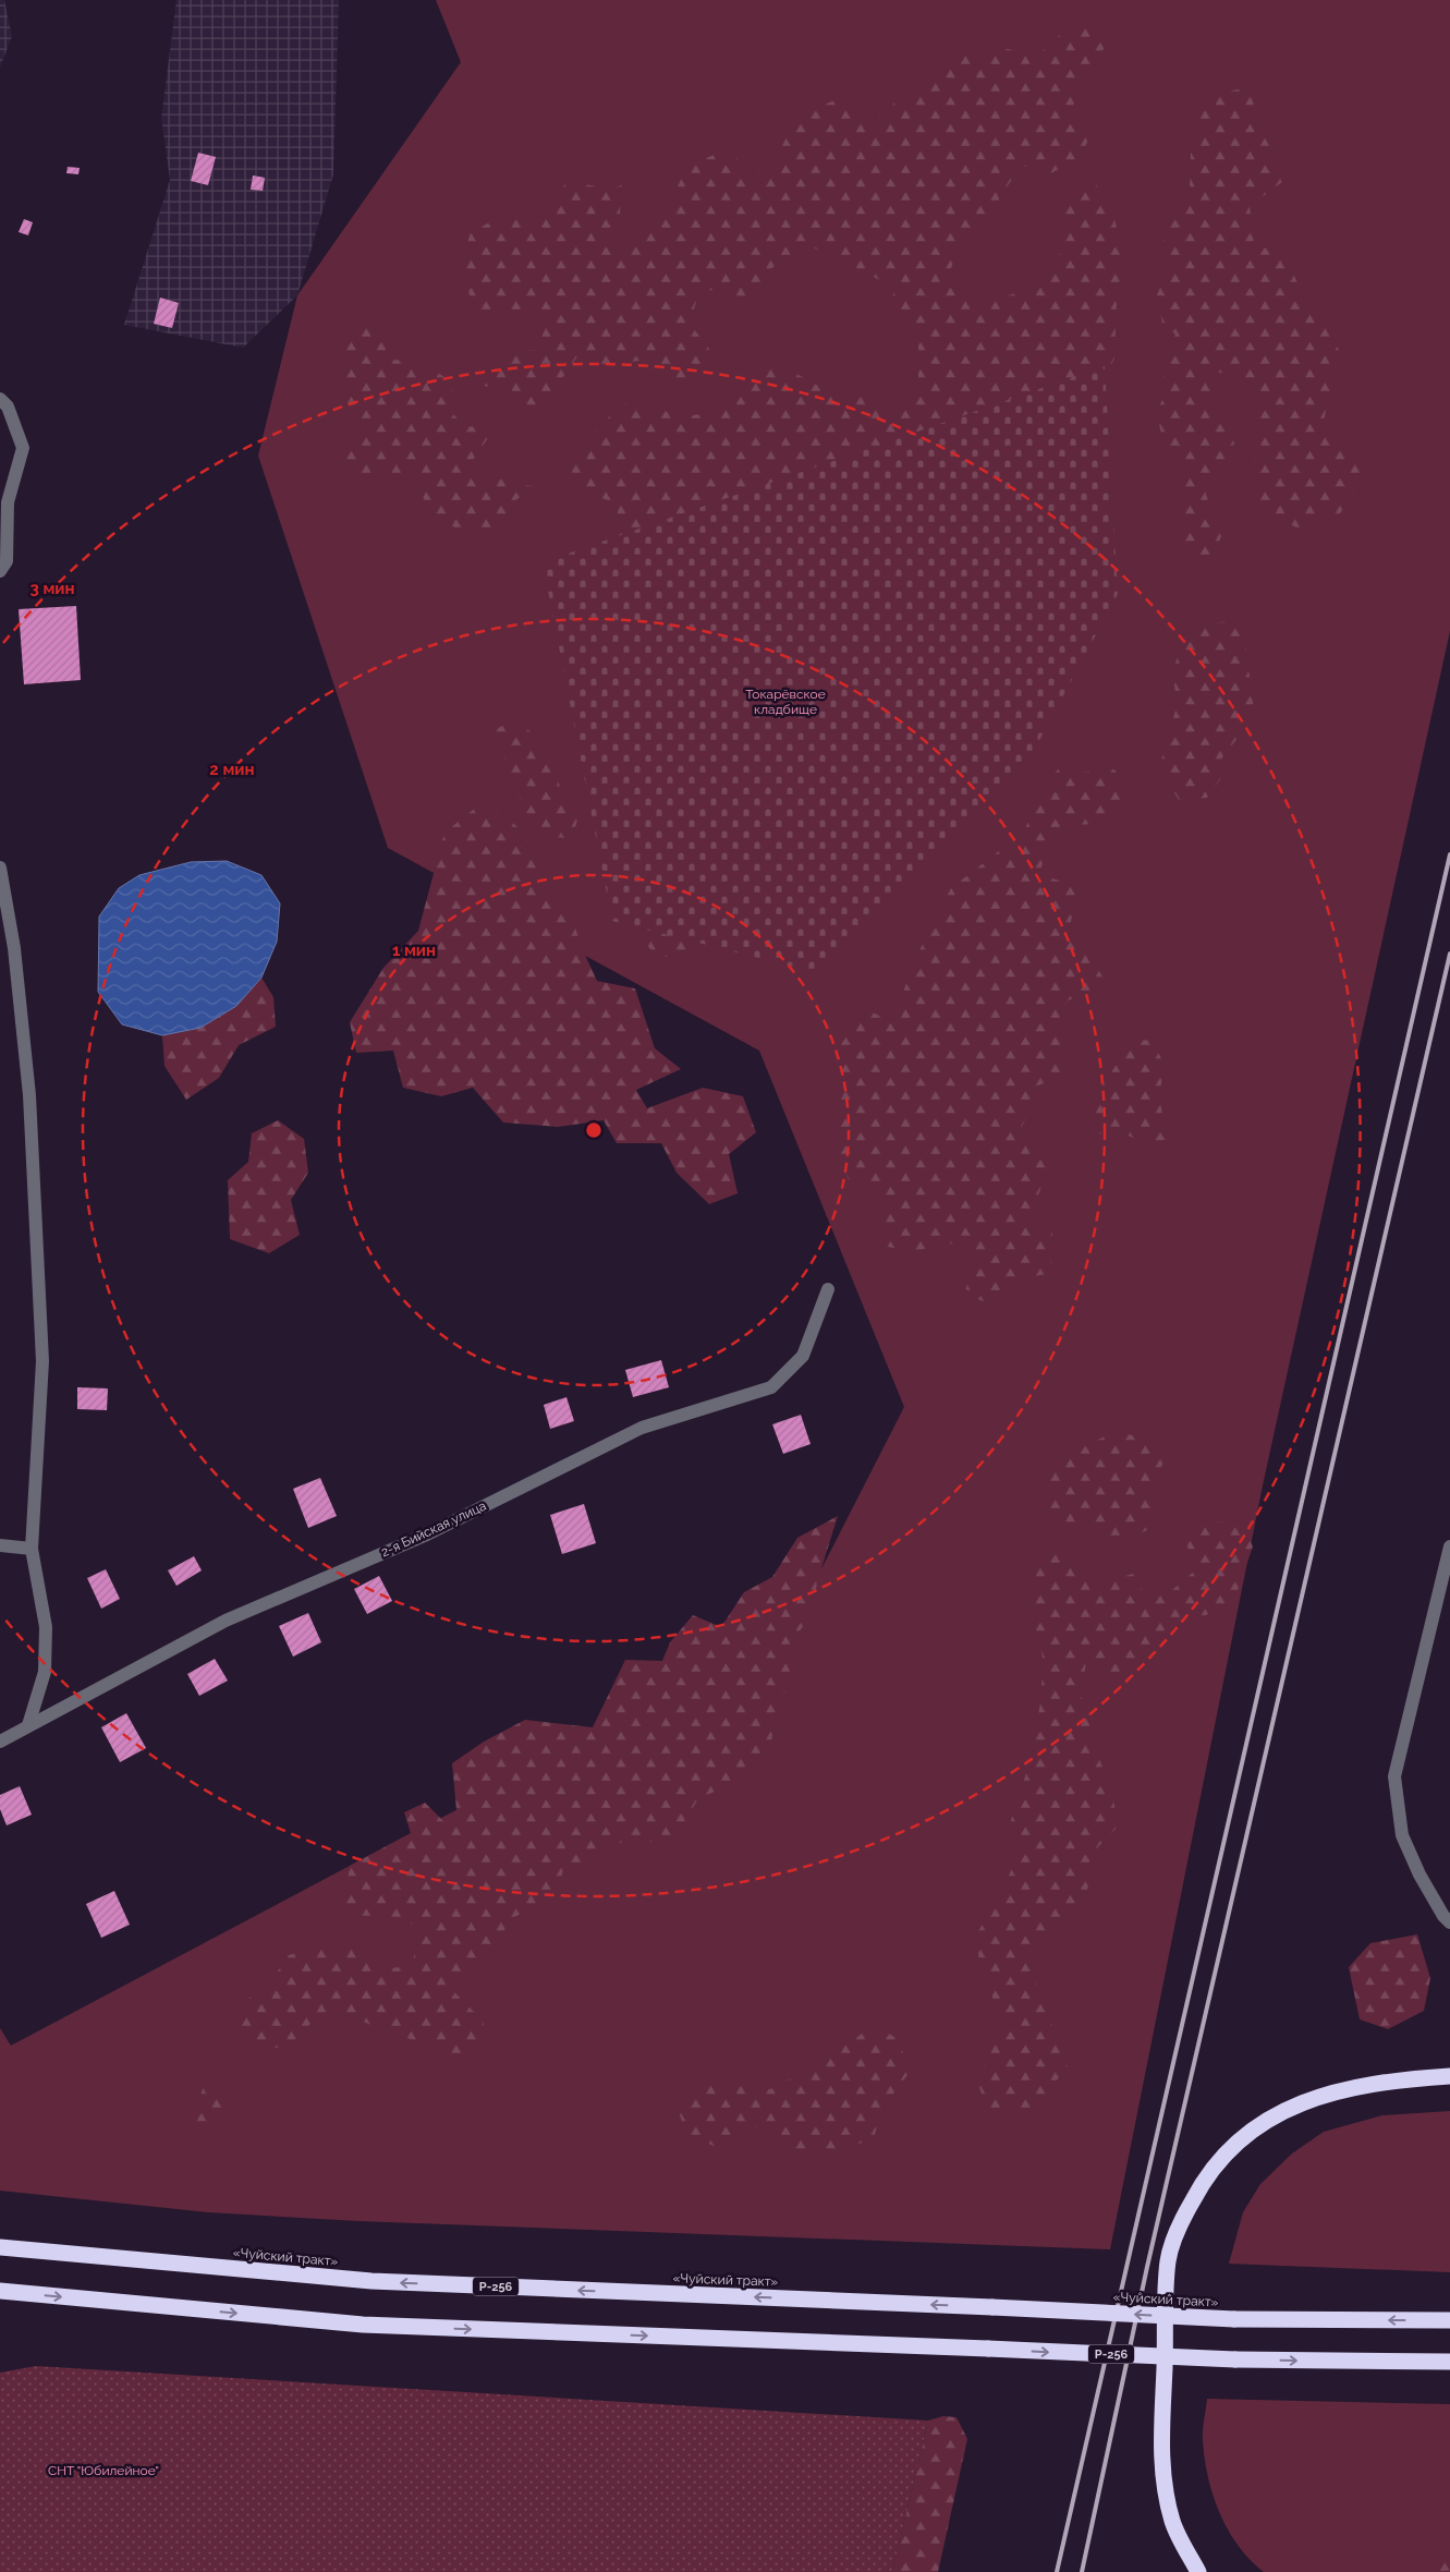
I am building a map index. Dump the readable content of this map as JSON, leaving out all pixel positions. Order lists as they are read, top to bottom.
{
  "streets": {
    "highway": ["«Чуйский тракт»", "Р-256"],
    "street": ["2-я Бийская улица"]
  },
  "parks": ["Токарёвское кладбище", "СНТ \"Юбилейное\""],
  "rings": ["3 мин", "2 мин", "1 мин"]
}
